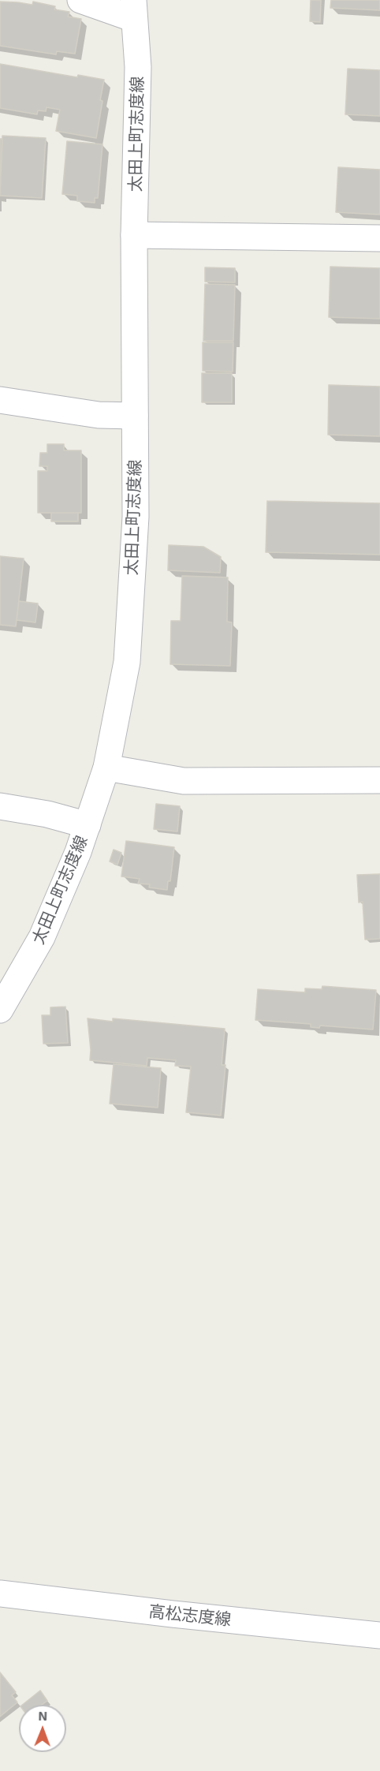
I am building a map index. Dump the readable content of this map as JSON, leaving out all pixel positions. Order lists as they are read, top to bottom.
{
  "streets": {
    "main road": ["太田上町志度線", "高松志度線"]
  },
  "north": "top"
}
